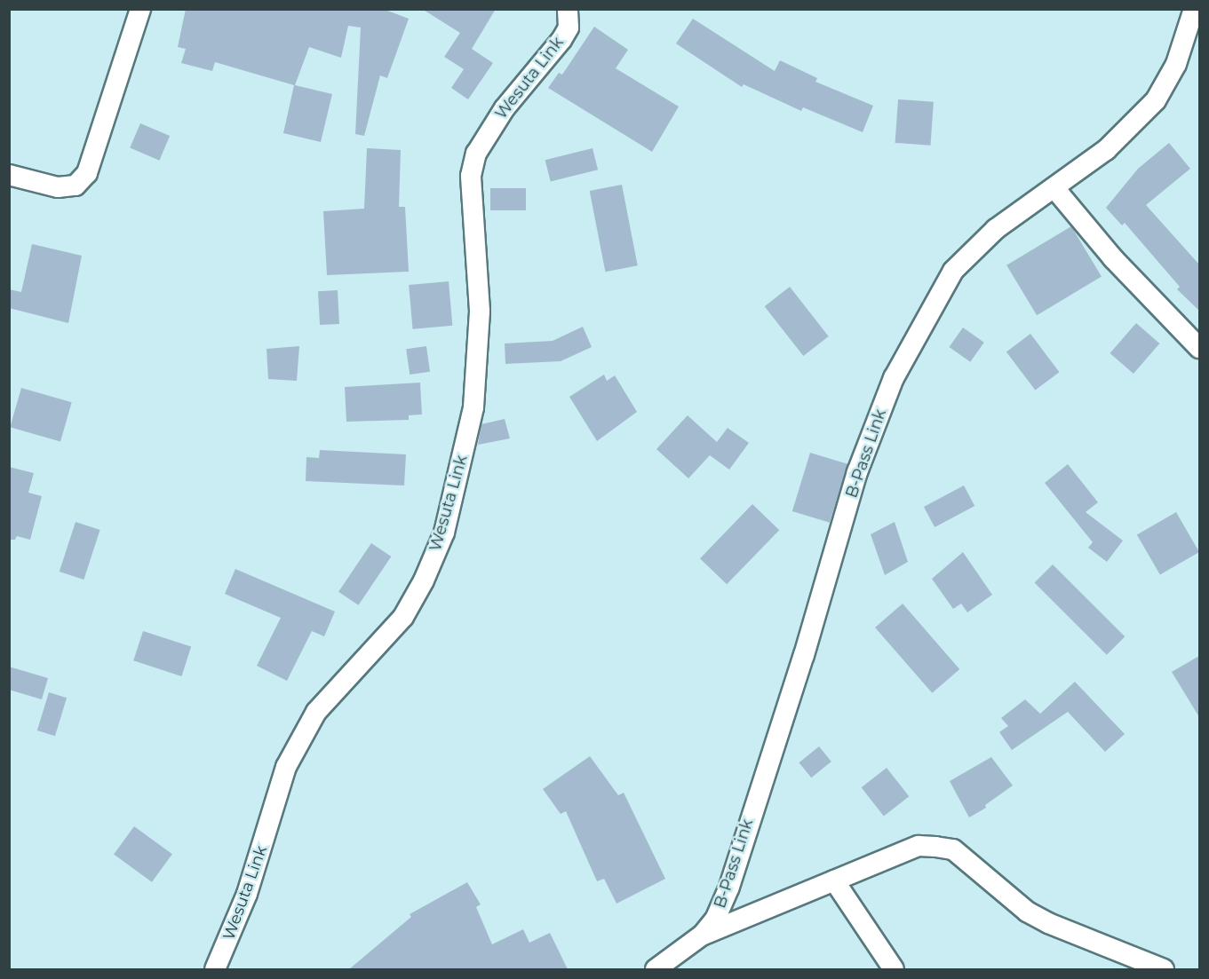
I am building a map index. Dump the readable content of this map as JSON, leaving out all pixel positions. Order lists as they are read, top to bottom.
{
  "streets": {
    "street": ["Wesuta Link", "B-Pass Link"]
  }
}
